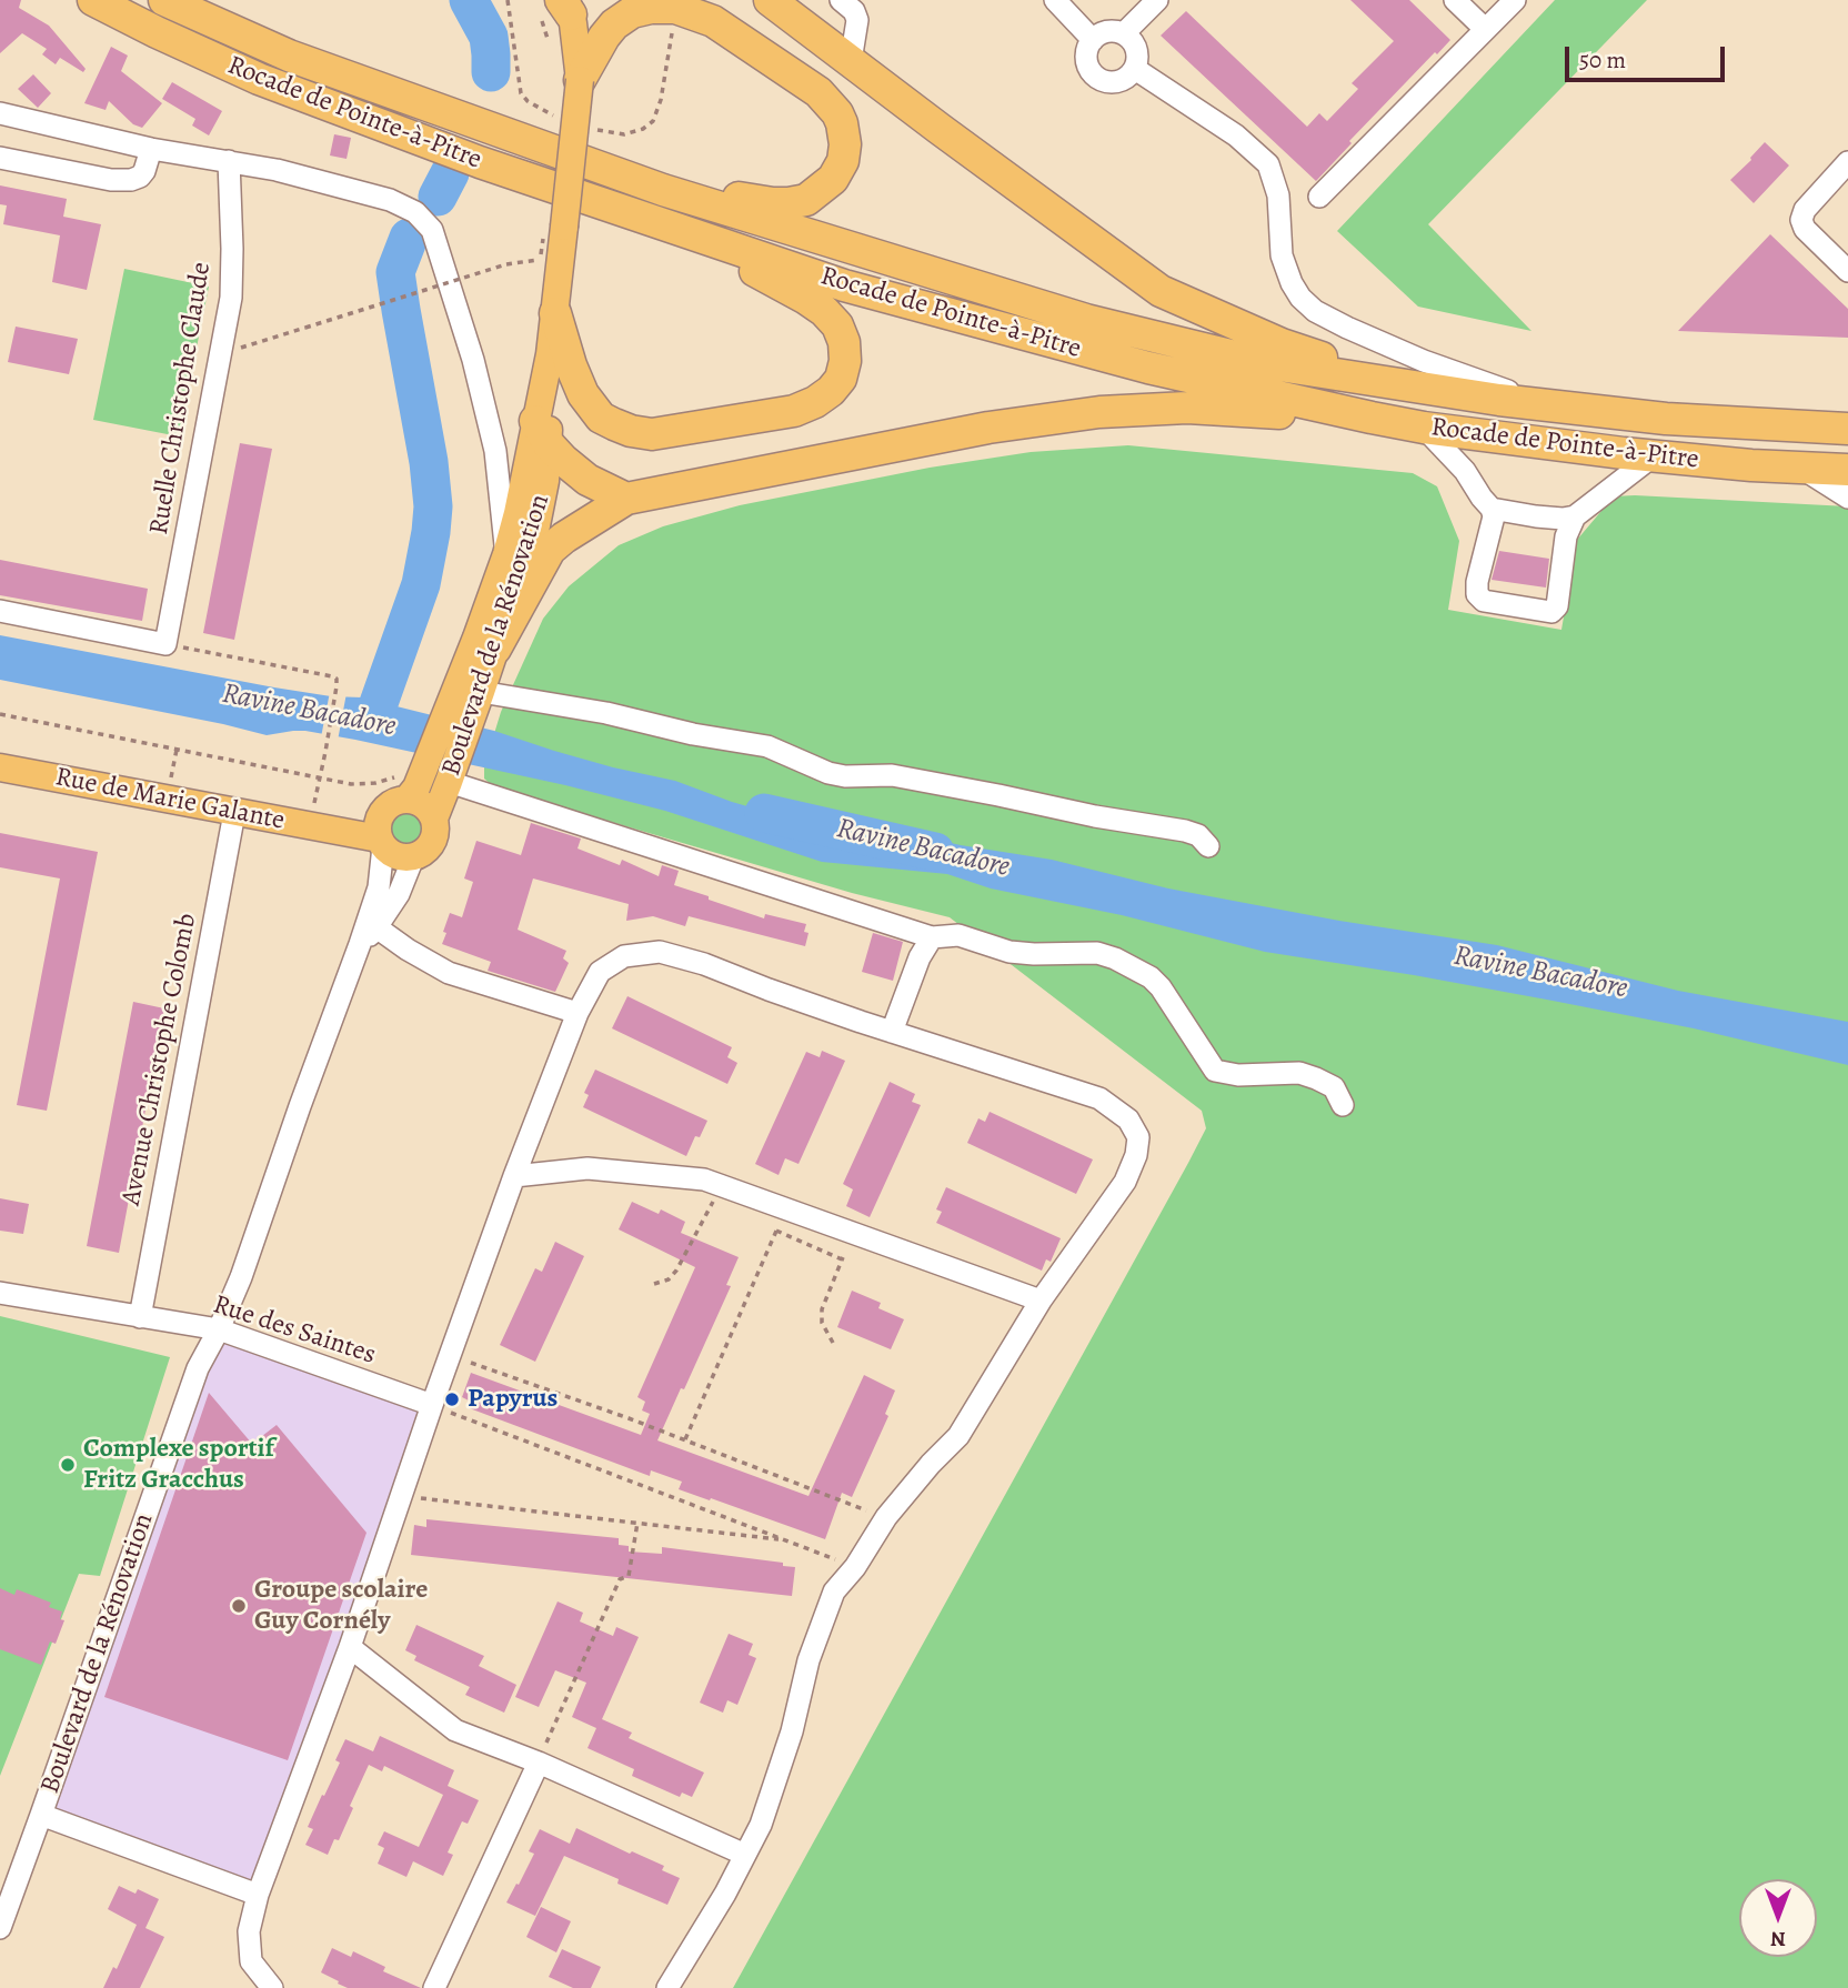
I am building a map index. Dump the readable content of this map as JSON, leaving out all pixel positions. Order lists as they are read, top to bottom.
{
  "streets": {
    "highway": ["Rocade de Pointe-à-Pitre"],
    "main road": ["Boulevard de la Rénovation", "Rue de Marie Galante"],
    "street": ["Ruelle Christophe Claude", "Avenue Christophe Colomb", "Rue des Saintes"]
  },
  "crossings": [
    ["Boulevard de la Rénovation", "Rue de Marie Galante"],
    ["Boulevard de la Rénovation", "Rue des Saintes"],
    ["Rue de Marie Galante", "Avenue Christophe Colomb"],
    ["Avenue Christophe Colomb", "Rue des Saintes"]
  ],
  "water": ["Ravine Bacadore"],
  "places": ["Papyrus", "Complexe sportif Fritz Gracchus", "Groupe scolaire Guy Cornély"],
  "scale_bar": "50 m",
  "north": "bottom"
}
